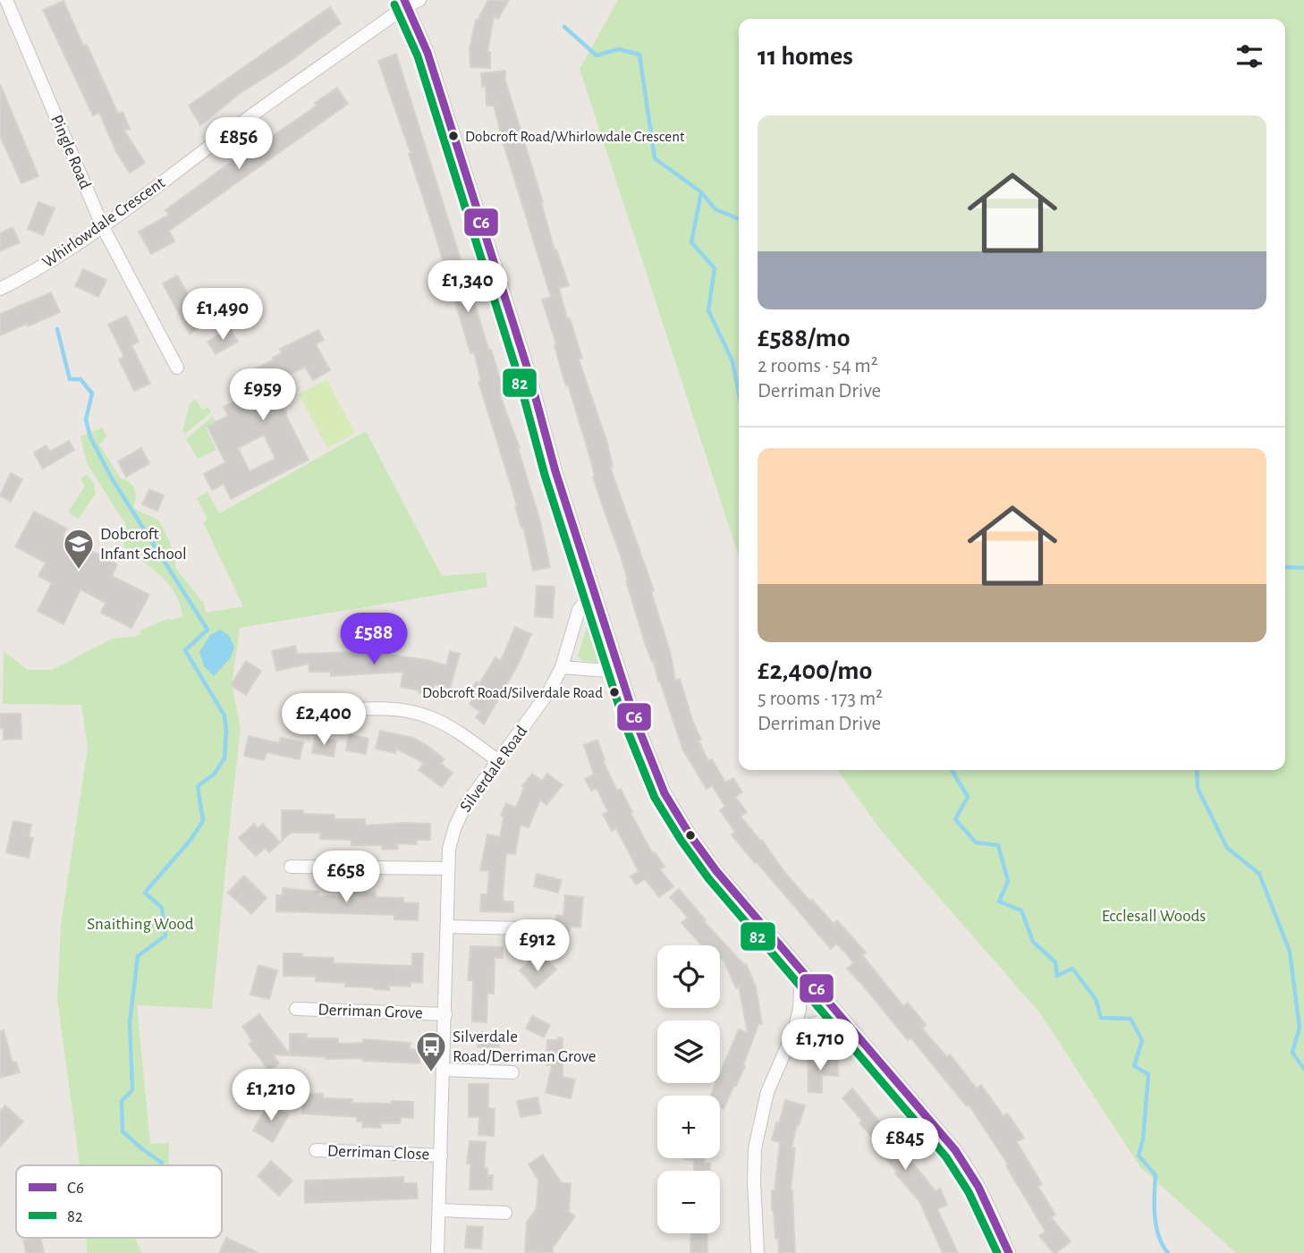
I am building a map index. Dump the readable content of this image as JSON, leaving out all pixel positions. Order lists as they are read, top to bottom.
{
  "streets": {
    "street": [
      "Pingle Road",
      "Whirlowdale Crescent",
      "Silverdale Road",
      "Derriman Grove",
      "Derriman Close"
    ]
  },
  "crossings": [
    ["Pingle Road", "Whirlowdale Crescent"],
    ["Silverdale Road", "Derriman Grove"],
    ["Silverdale Road", "Derriman Close"]
  ],
  "parks": ["Ecclesall Woods", "Snaithing Wood"],
  "places": {
    "other": ["Dobcroft Road/Whirlowdale Crescent", "Dobcroft Road/Silverdale Road"],
    "school or university": ["Dobcroft Infant School"],
    "bus stop": ["Silverdale Road/Derriman Grove"]
  },
  "lines": ["transit line C6", "transit line 82"],
  "legend": ["C6", "82"],
  "page": {
    "heading": "11 homes",
    "list": [
      {
        "name": "£588/mo",
        "note": "2 rooms · 54 m² · Derriman Drive"
      },
      {
        "name": "£2,400/mo",
        "note": "5 rooms · 173 m² · Derriman Drive"
      }
    ],
    "price": [
      "£856",
      "£1,340",
      "£1,490",
      "£959",
      "£588",
      "£2,400",
      "£658",
      "£912",
      "£1,710",
      "£1,210",
      "£845"
    ],
    "map_buttons": ["+", "−"]
  }
}
